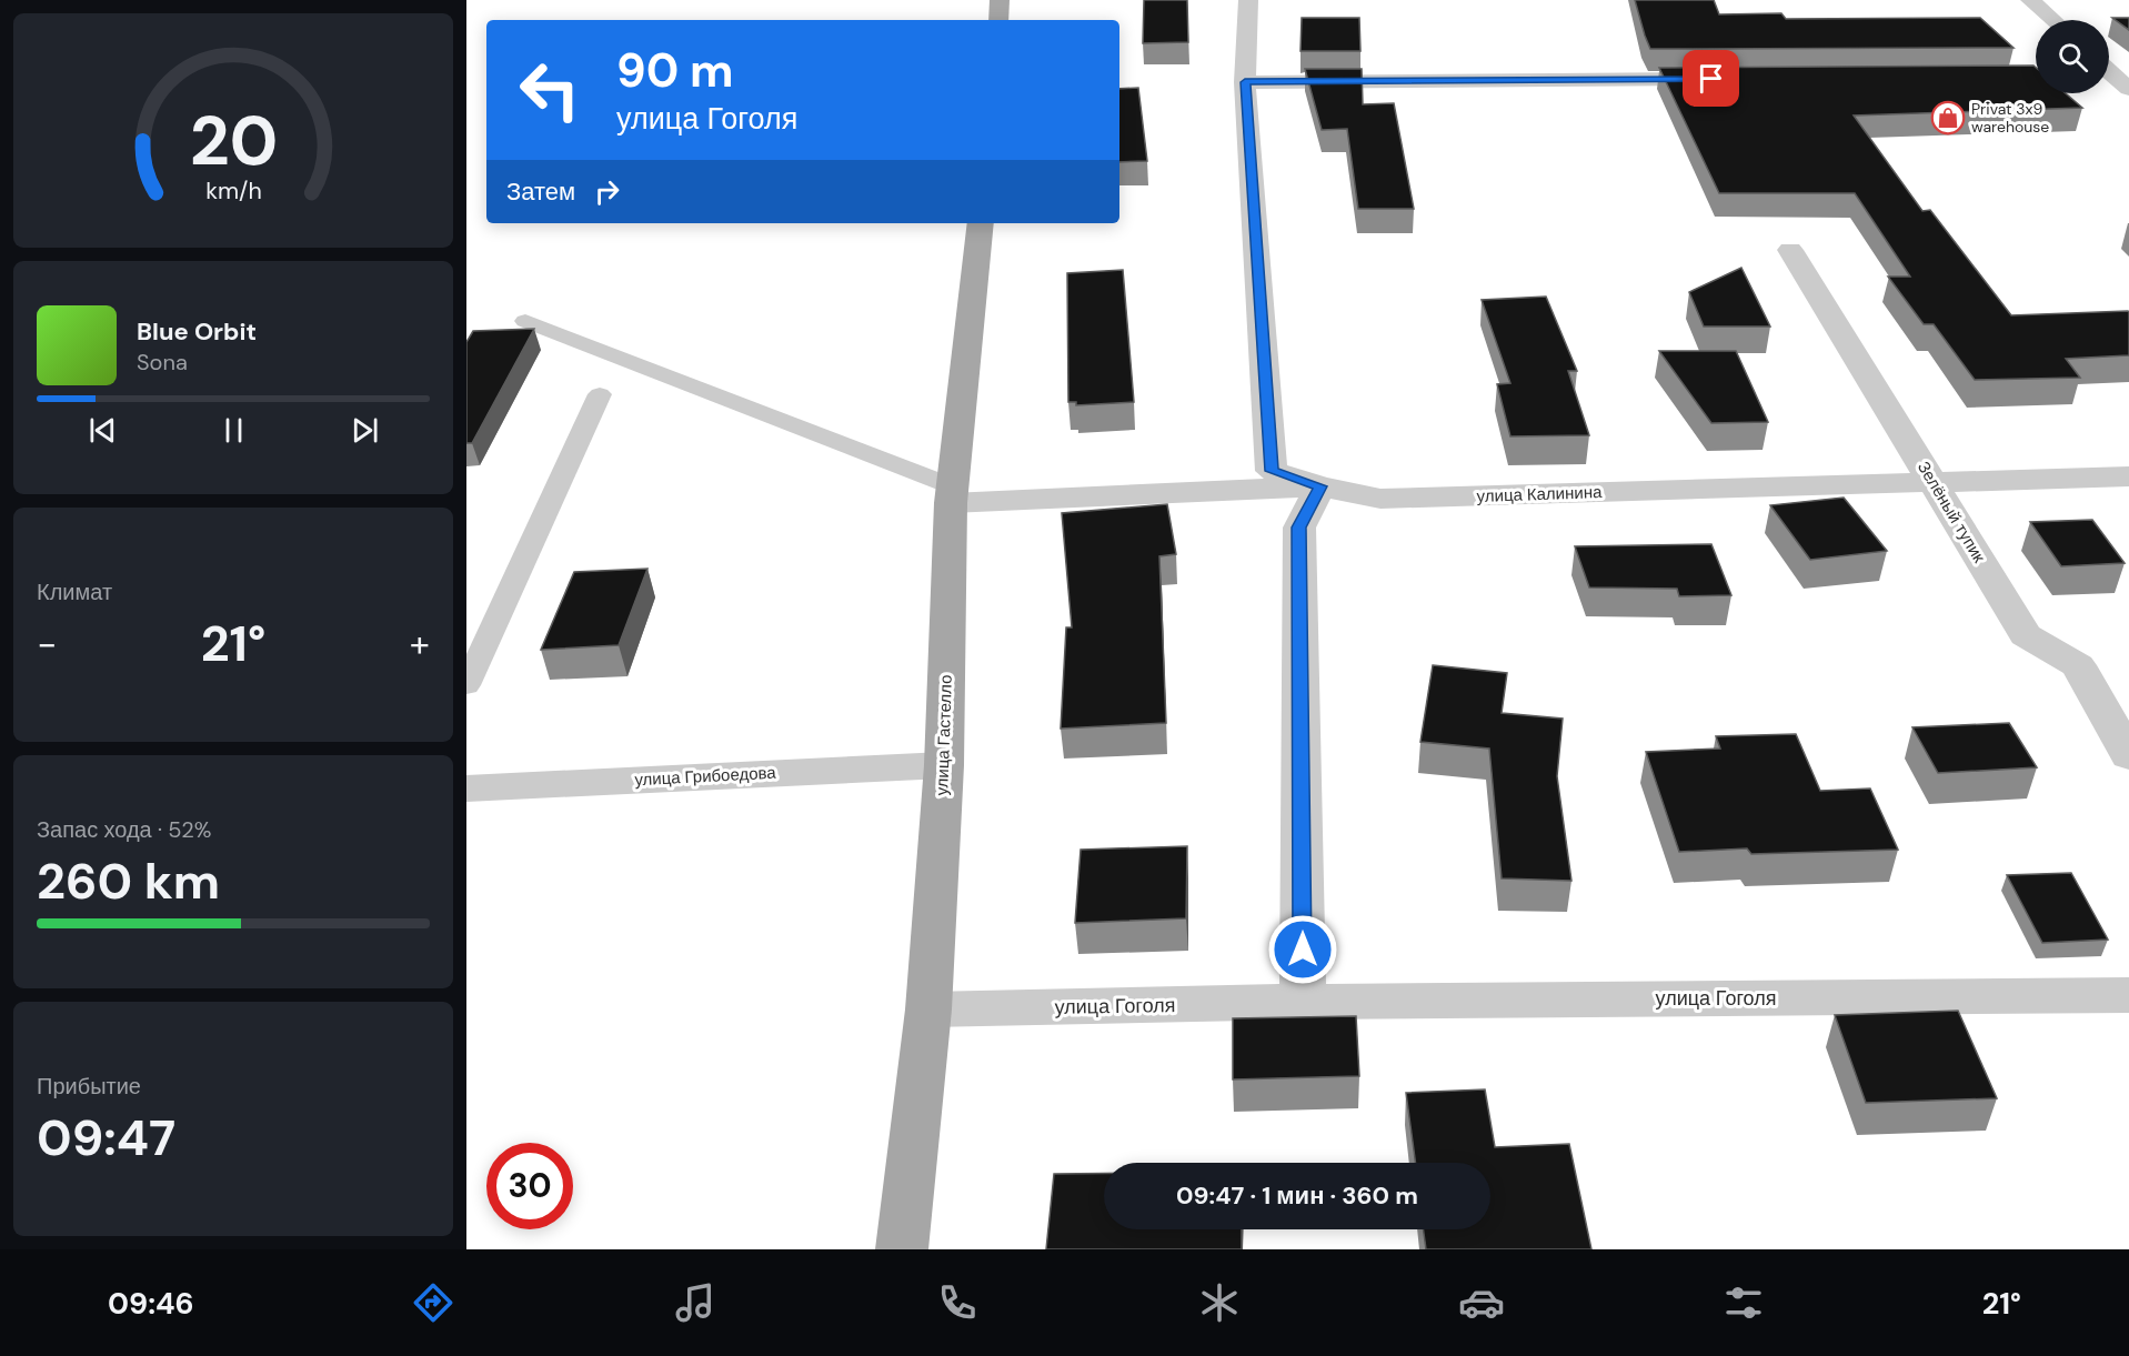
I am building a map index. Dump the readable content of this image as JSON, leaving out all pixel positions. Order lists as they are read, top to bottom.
{
  "streets": {
    "main road": ["улица Гастелло"],
    "street": [
      "улица Калинина",
      "Зелёный тупик",
      "улица Грибоедова",
      "улица Гоголя"
    ]
  },
  "crossings": [
    ["улица Калинина", "Зелёный тупик"],
    ["улица Калинина", "улица Гастелло"],
    ["улица Гастелло", "улица Грибоедова"],
    ["улица Гастелло", "улица Гоголя"]
  ],
  "places": {
    "shop": ["Privat 3x9 warehouse"]
  },
  "page": {
    "turn": ["90 m", "улица Гоголя"],
    "then": "Затем",
    "song": ["Blue Orbit", "Sona"],
    "tile": [
      "Климат",
      ["Запас хода · 52%", "260 km"],
      ["Прибытие", "09:47"]
    ],
    "heat": ["−", "21°", "+"],
    "limit": "30",
    "trip": "09:47 · 1 мин · 360 m",
    "tabs": ["09:46", "21°"],
    "gauge": ["20", "km/h"]
  }
}
